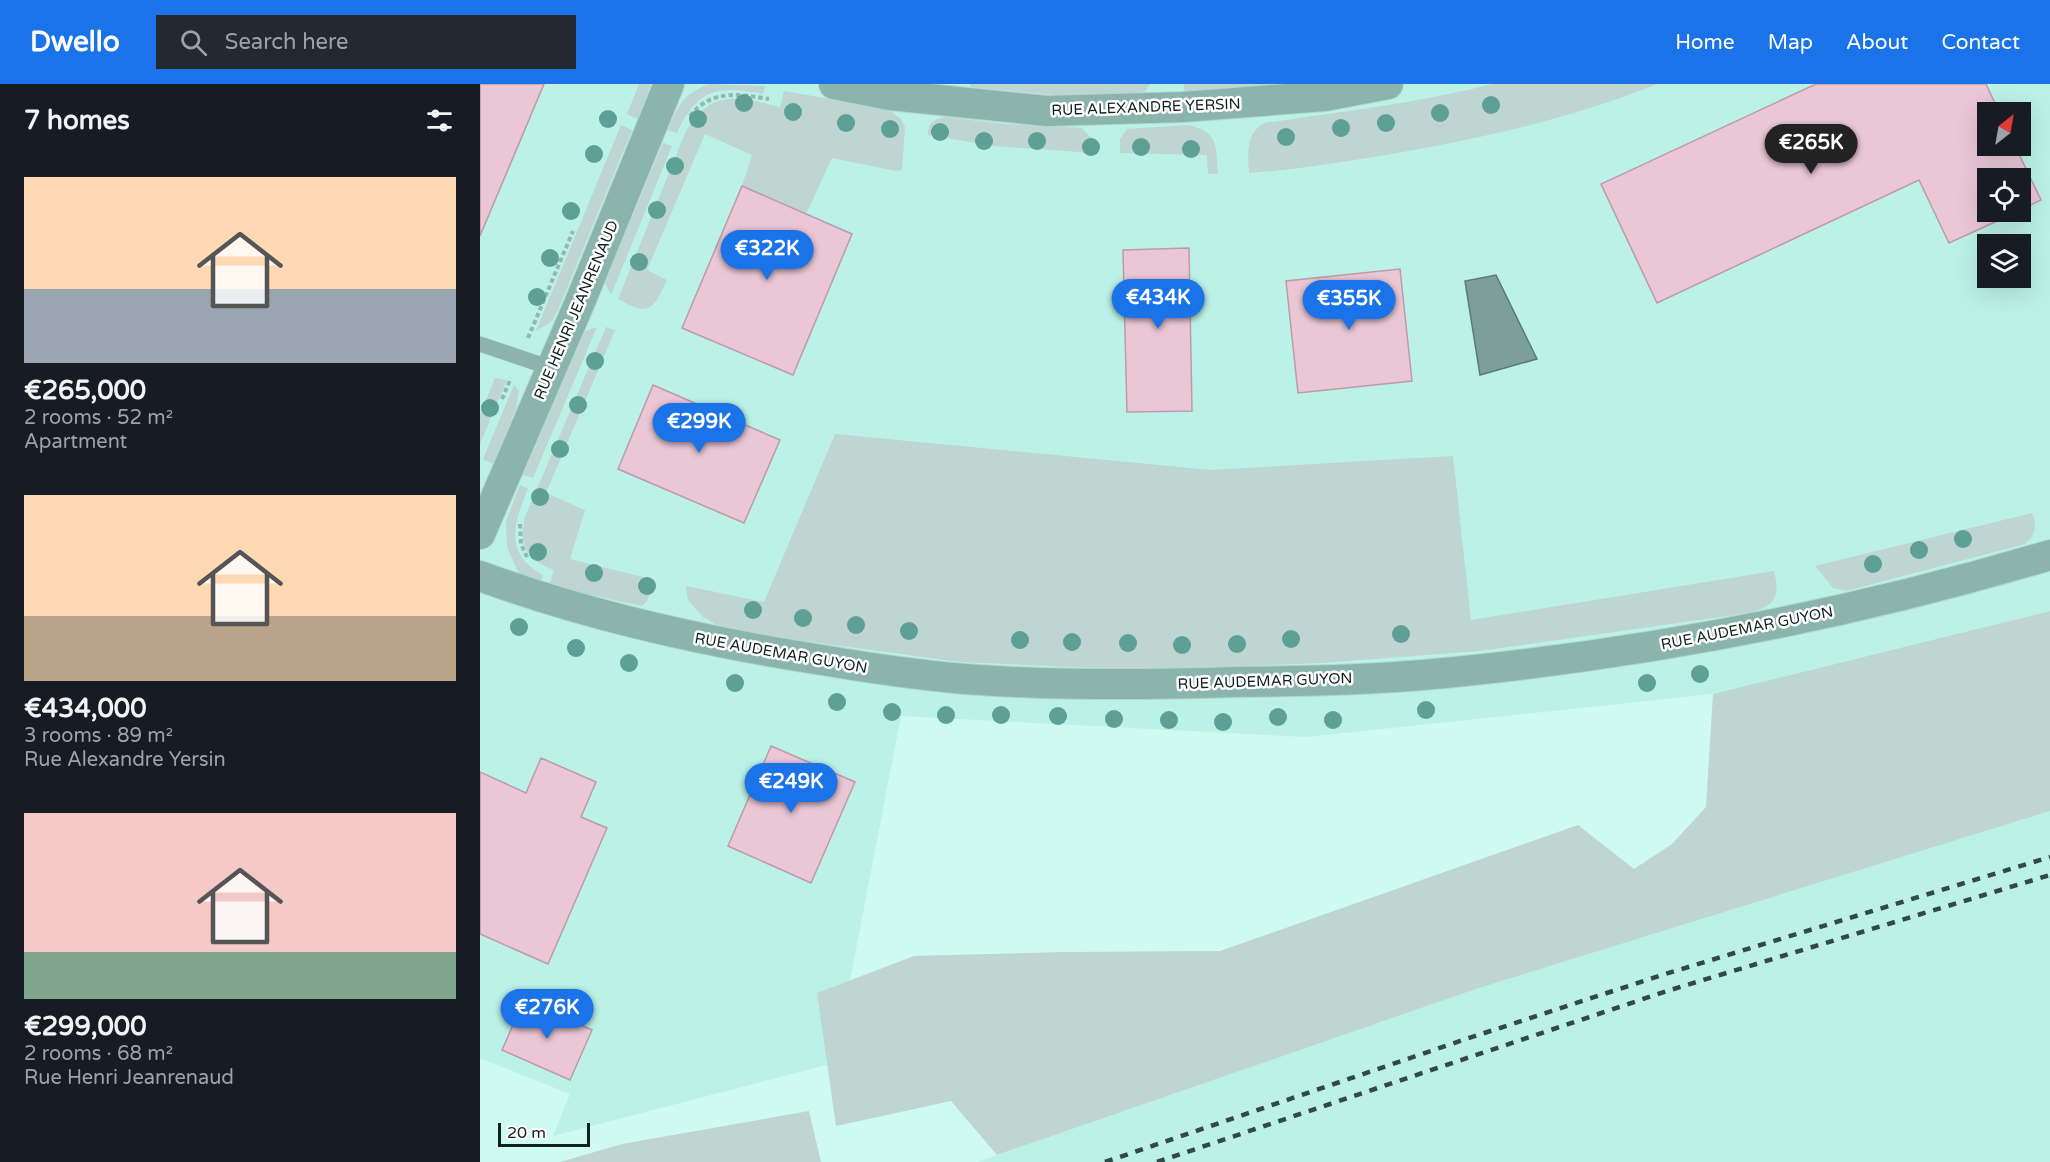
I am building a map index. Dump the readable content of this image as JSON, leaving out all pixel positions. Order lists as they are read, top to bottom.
{
  "streets": {
    "street": ["RUE ALEXANDRE YERSIN", "RUE HENRI JEANRENAUD", "RUE AUDEMAR GUYON"]
  },
  "scale_bar": "20 m",
  "north": "top right",
  "page": {
    "header": "Dwello",
    "search": "Search here",
    "nav": [
      "Home",
      "Map",
      "About",
      "Contact"
    ],
    "heading": "7 homes",
    "price": [
      "€265K",
      "€322K",
      "€434K",
      "€355K",
      "€299K",
      "€249K",
      "€276K"
    ],
    "list": [
      {
        "name": "€265,000",
        "note": "2 rooms · 52 m² · Apartment"
      },
      {
        "name": "€434,000",
        "note": "3 rooms · 89 m² · Rue Alexandre Yersin"
      },
      {
        "name": "€299,000",
        "note": "2 rooms · 68 m² · Rue Henri Jeanrenaud"
      }
    ],
    "scale": "20 m"
  }
}
